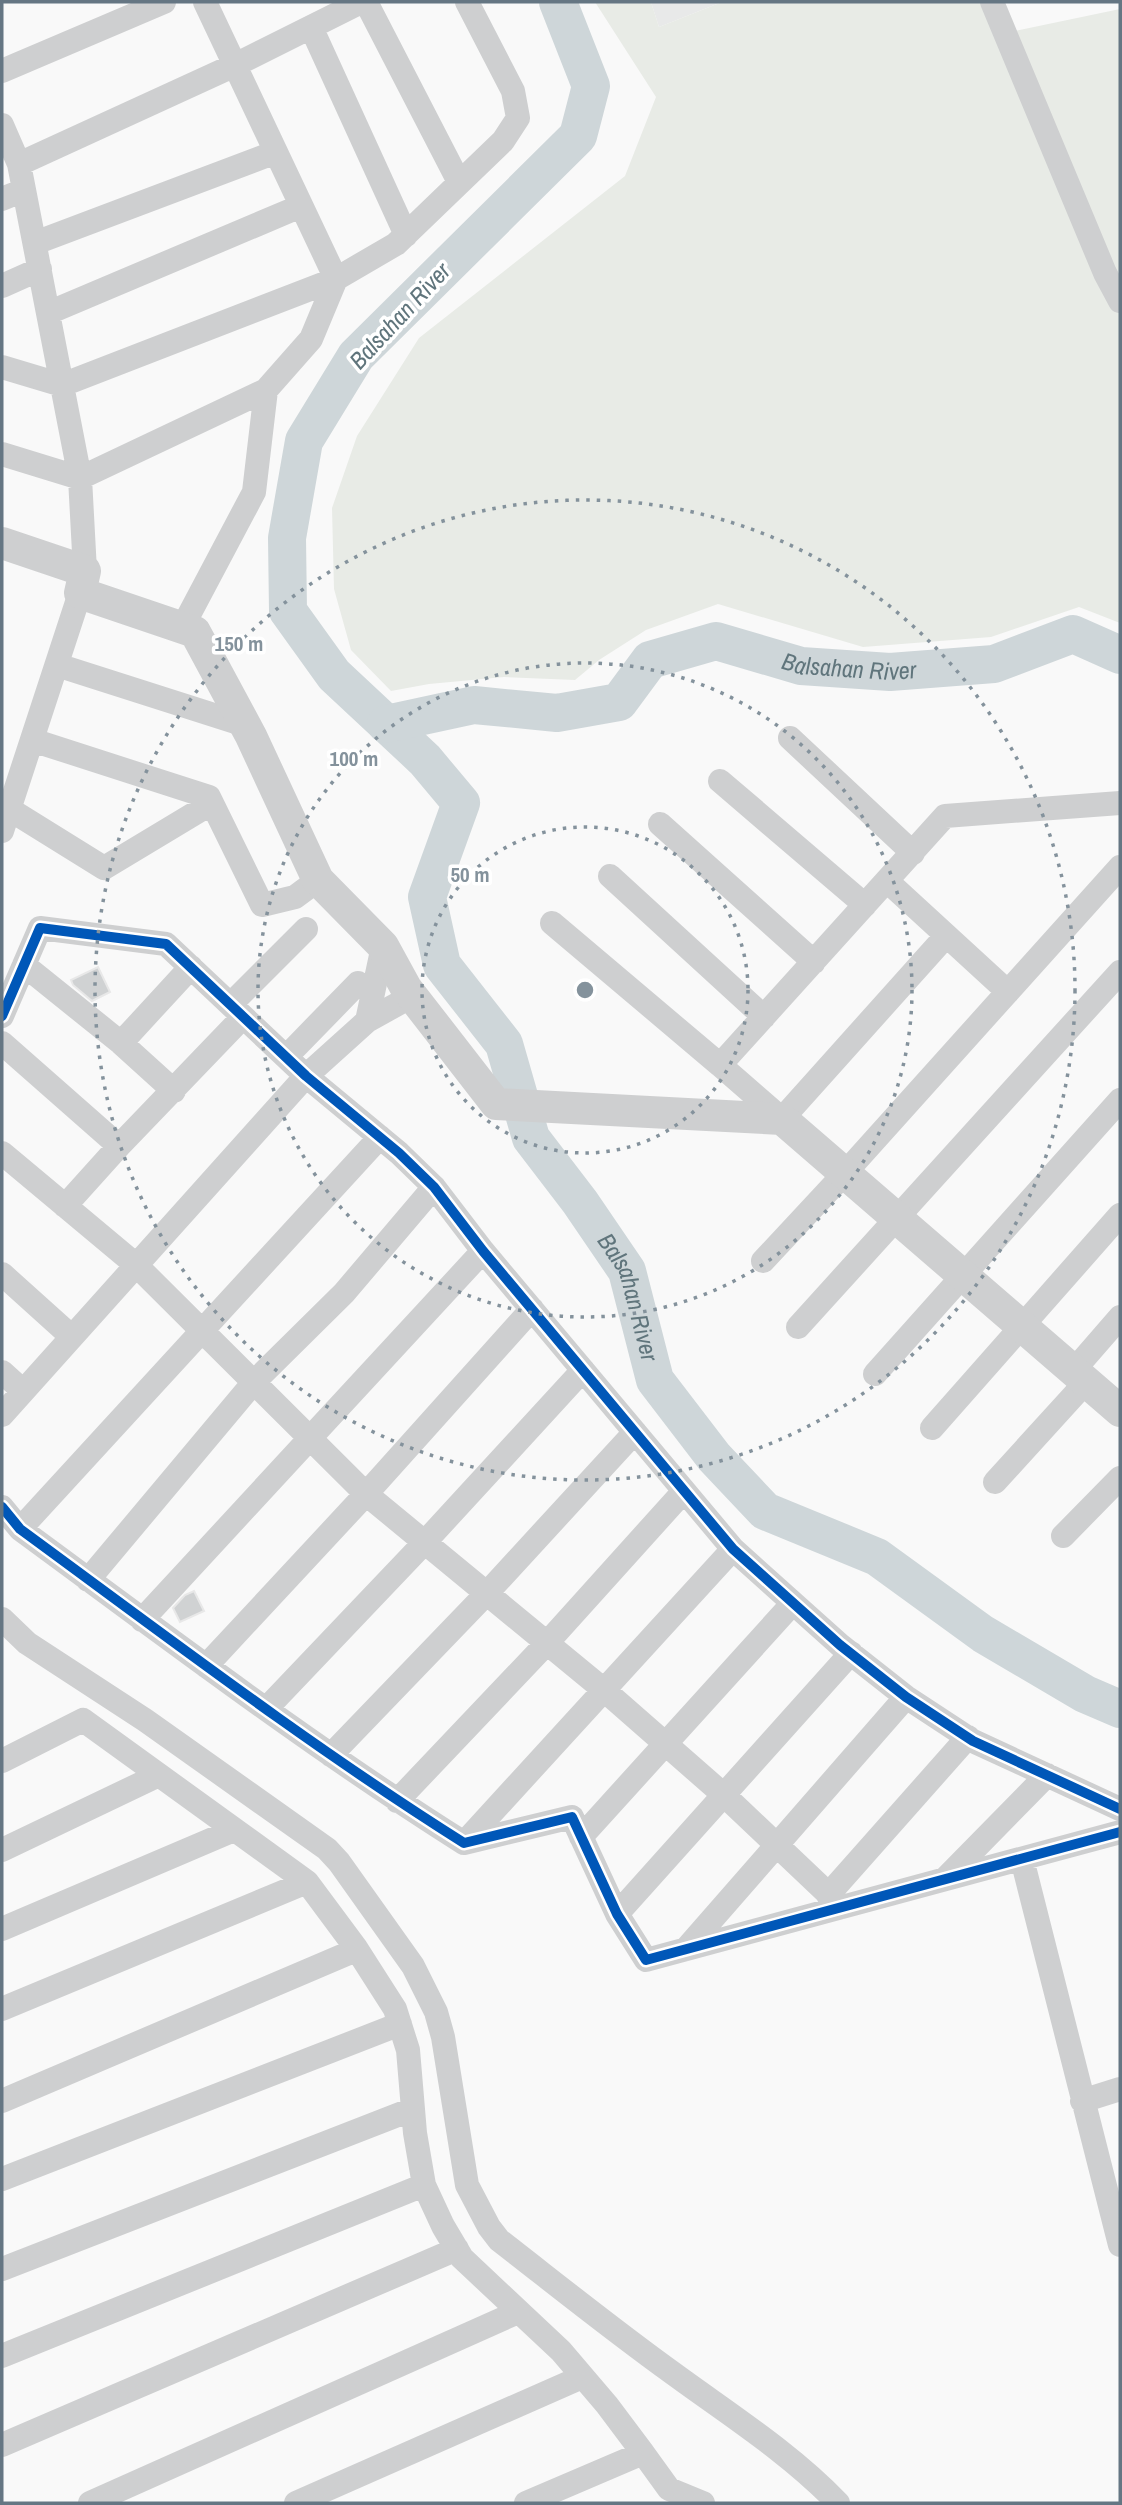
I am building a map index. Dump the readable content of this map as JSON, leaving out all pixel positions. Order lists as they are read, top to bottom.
{
  "water": ["Balsahan River"],
  "rings": ["150 m", "100 m", "50 m"]
}
